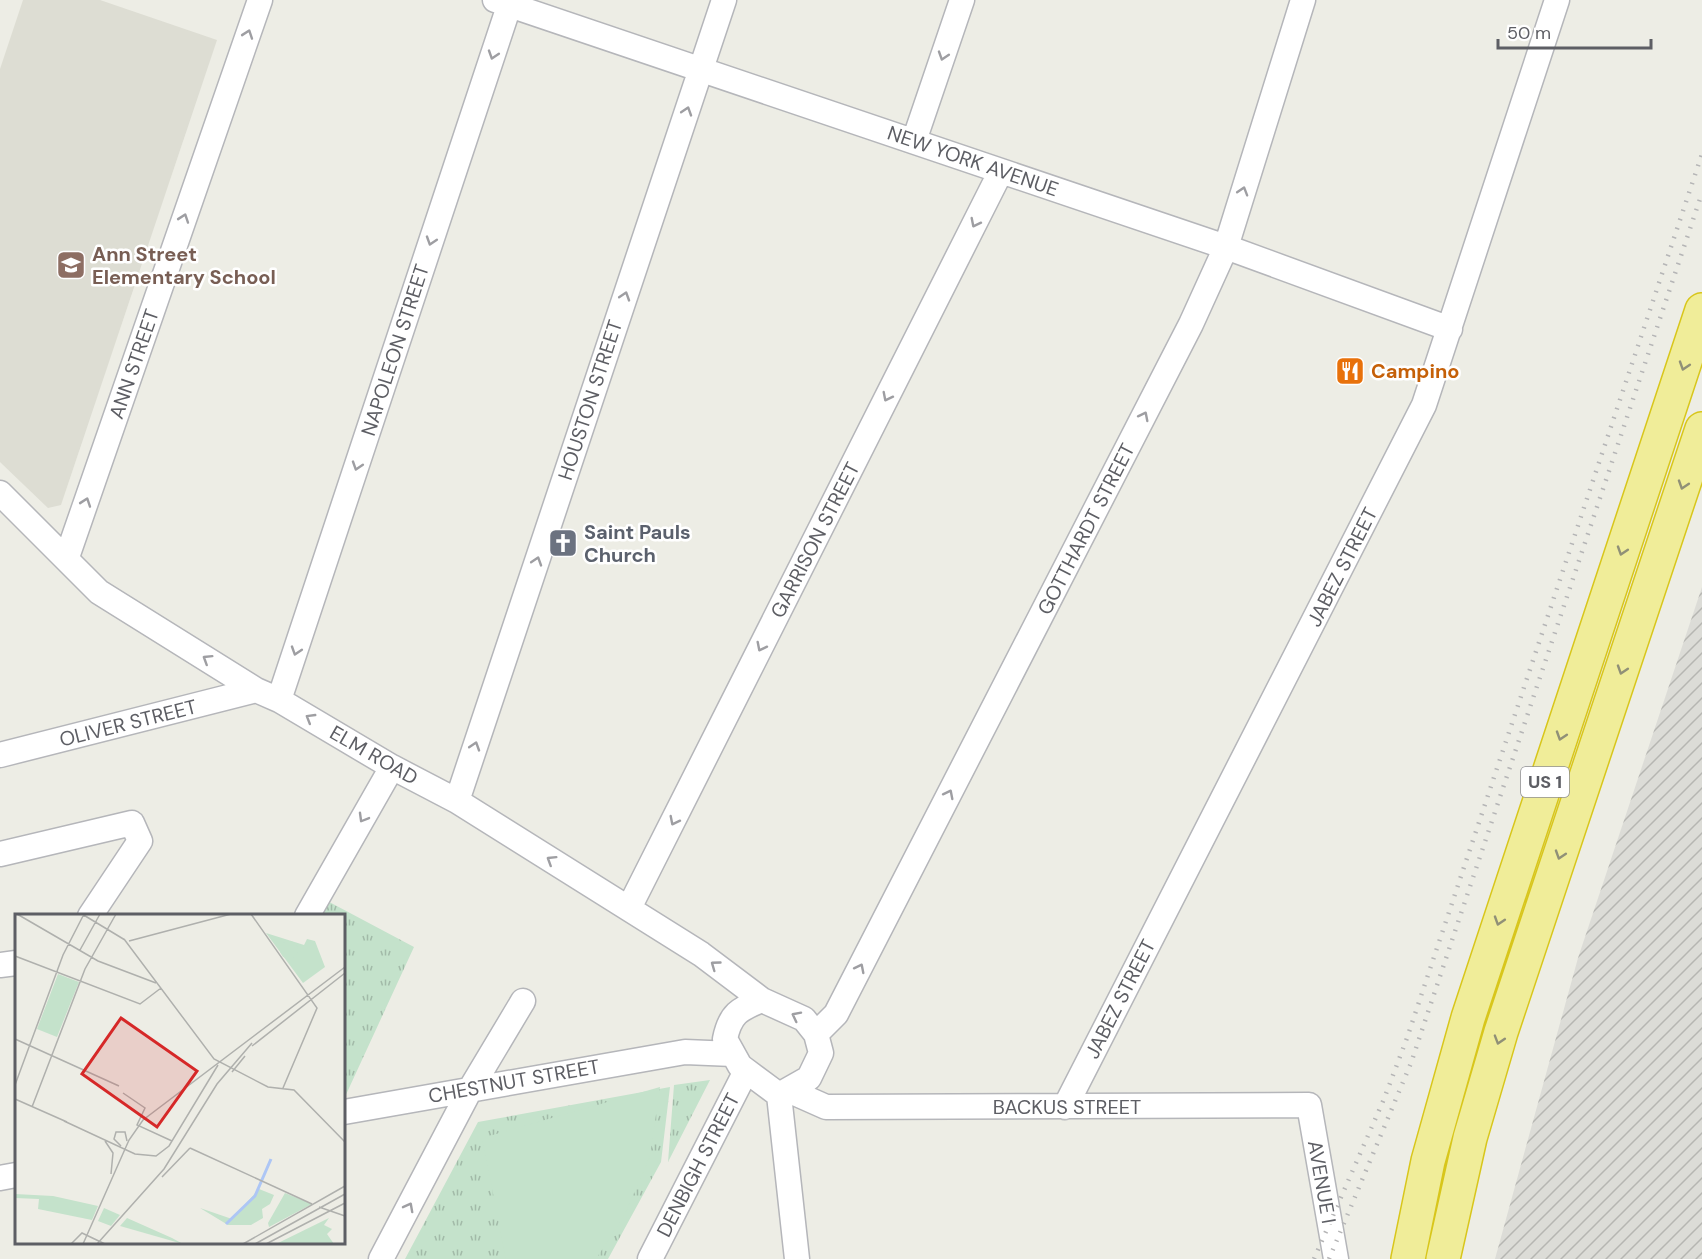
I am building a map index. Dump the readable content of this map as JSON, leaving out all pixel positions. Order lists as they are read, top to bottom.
{
  "streets": {
    "highway": ["US 1"],
    "street": [
      "NEW YORK AVENUE",
      "NAPOLEON STREET",
      "ANN STREET",
      "HOUSTON STREET",
      "GOTTHARDT STREET",
      "GARRISON STREET",
      "JABEZ STREET",
      "OLIVER STREET",
      "ELM ROAD",
      "CHESTNUT STREET",
      "BACKUS STREET",
      "DENBIGH STREET",
      "AVENUE I"
    ]
  },
  "crossings": [
    ["NEW YORK AVENUE", "NAPOLEON STREET"],
    ["NEW YORK AVENUE", "HOUSTON STREET"],
    ["NEW YORK AVENUE", "GOTTHARDT STREET"],
    ["NEW YORK AVENUE", "GARRISON STREET"],
    ["NEW YORK AVENUE", "JABEZ STREET"],
    ["NAPOLEON STREET", "ELM ROAD"],
    ["ANN STREET", "ELM ROAD"],
    ["HOUSTON STREET", "ELM ROAD"],
    ["GOTTHARDT STREET", "ELM ROAD"],
    ["GOTTHARDT STREET", "BACKUS STREET"],
    ["GOTTHARDT STREET", "DENBIGH STREET"],
    ["GARRISON STREET", "ELM ROAD"],
    ["JABEZ STREET", "BACKUS STREET"],
    ["OLIVER STREET", "ELM ROAD"],
    ["ELM ROAD", "BACKUS STREET"],
    ["ELM ROAD", "DENBIGH STREET"],
    ["BACKUS STREET", "DENBIGH STREET"],
    ["BACKUS STREET", "AVENUE I"]
  ],
  "one_way": [
    "NAPOLEON STREET",
    "ANN STREET",
    "HOUSTON STREET",
    "GOTTHARDT STREET",
    "GARRISON STREET",
    "ELM ROAD"
  ],
  "places": {
    "school or university": ["Ann Street Elementary School"],
    "restaurant": ["Campino"],
    "church": ["Saint Pauls Church"]
  },
  "scale_bar": "50 m"
}
